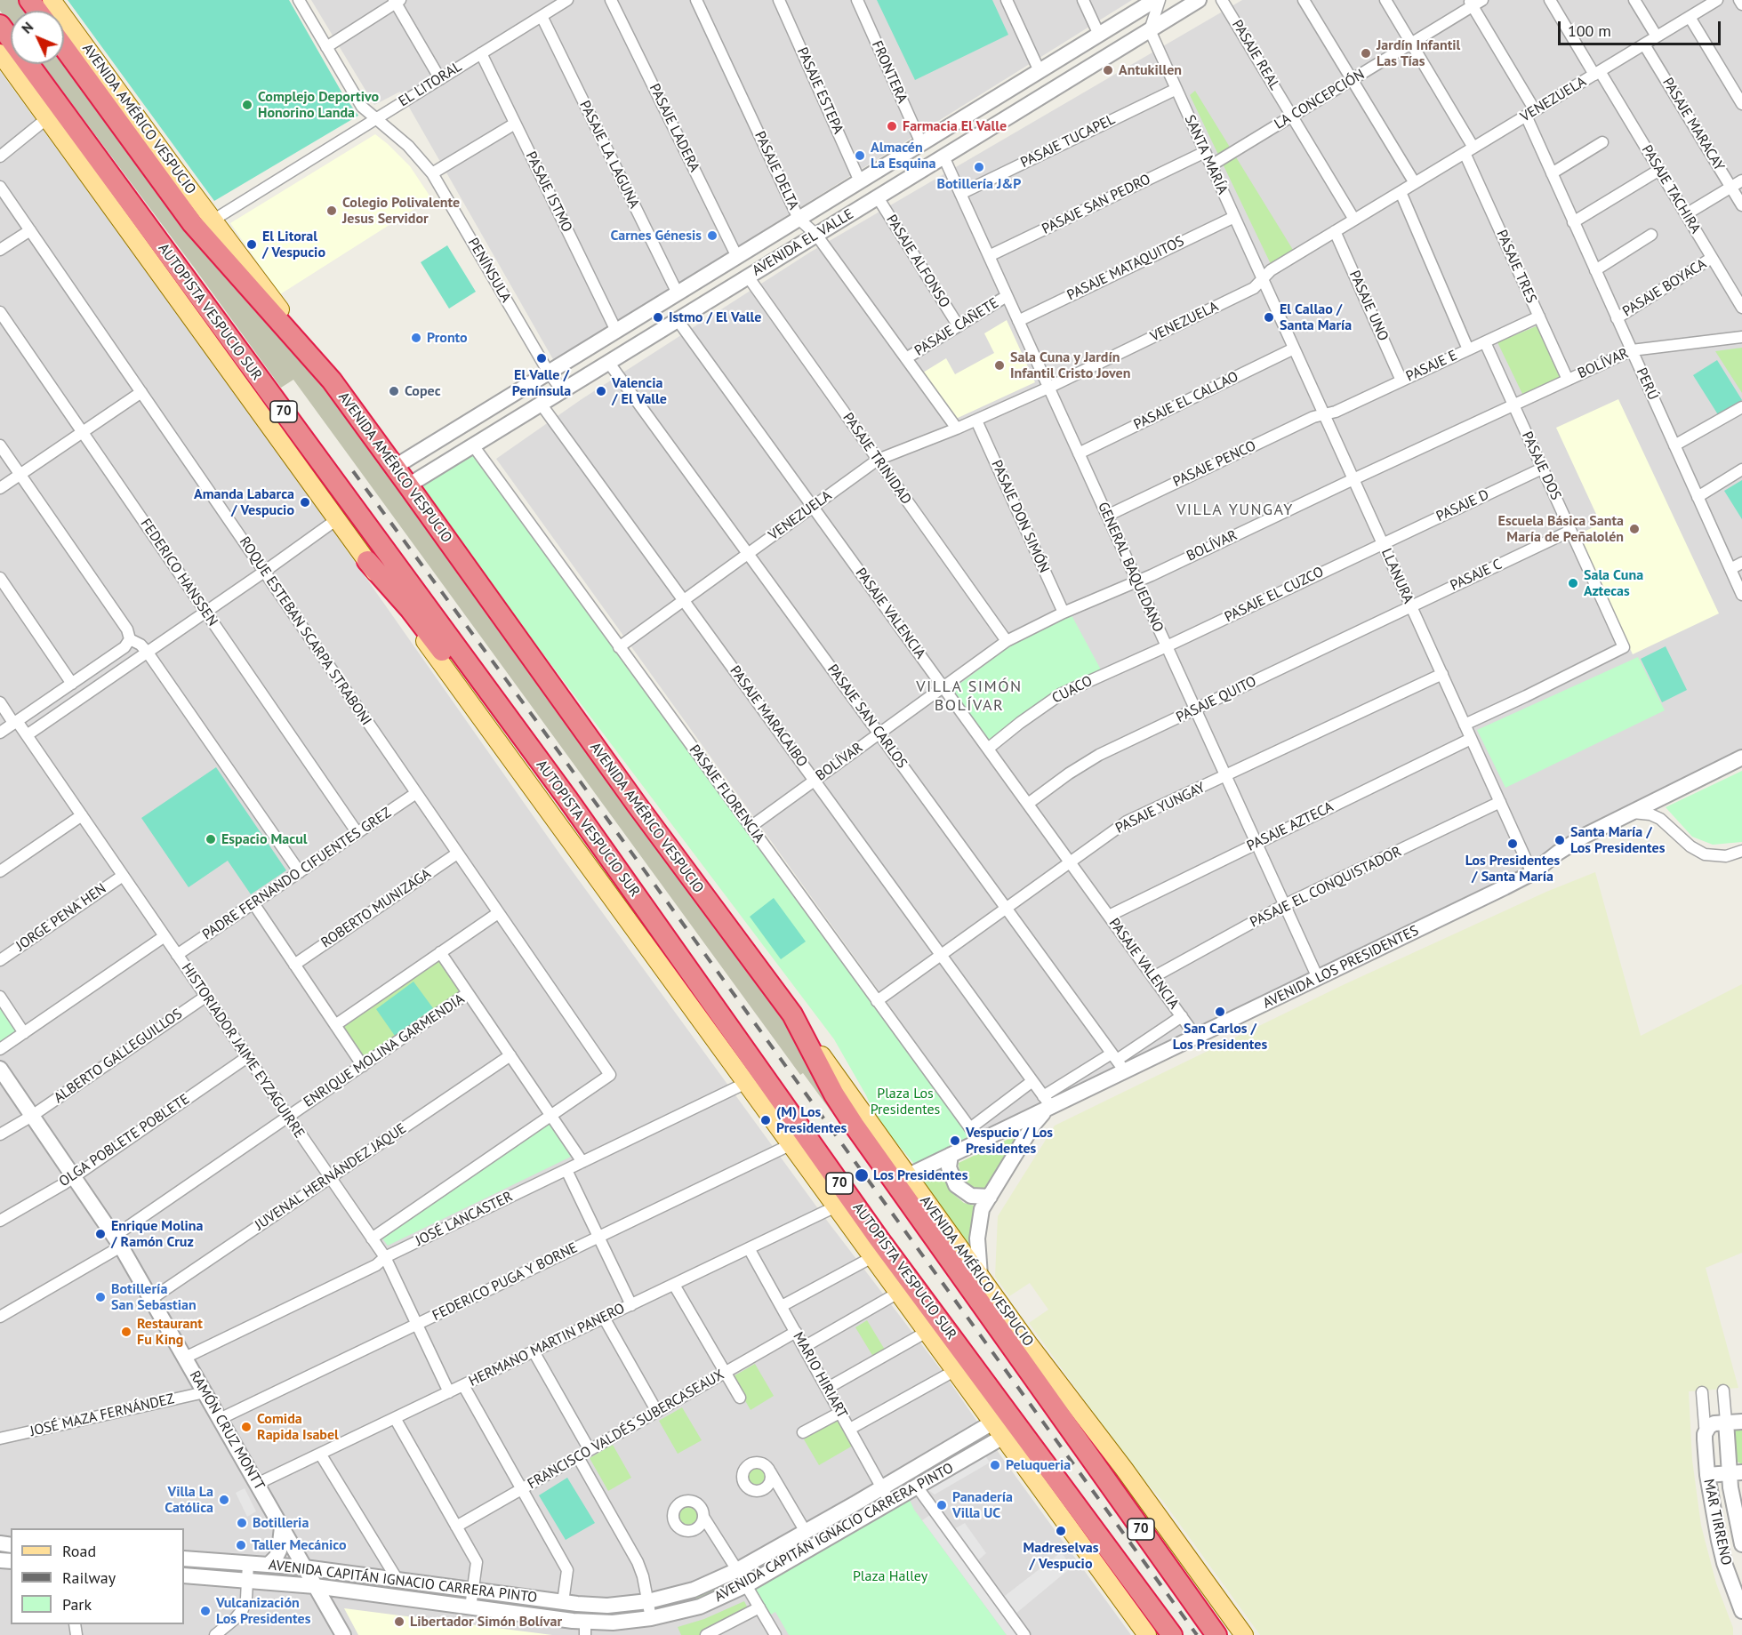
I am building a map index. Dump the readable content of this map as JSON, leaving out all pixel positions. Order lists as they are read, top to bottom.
{
  "streets": {
    "highway": ["AVENIDA AMÉRICO VESPUCIO", "AUTOPISTA VESPUCIO SUR", "70"],
    "street": [
      "PASAJE REAL",
      "FRONTERA",
      "EL LITORAL",
      "PASAJE ESTEPA",
      "LA CONCEPCIÓN",
      "VENEZUELA",
      "PASAJE MARACAY",
      "PASAJE LADERA",
      "PASAJE TUCAPEL",
      "PASAJE LA LAGUNA",
      "SANTA MARÍA",
      "PASAJE DELTA",
      "PASAJE TACHIRA",
      "PASAJE ISTMO",
      "PASAJE SAN PEDRO",
      "AVENIDA EL VALLE",
      "PASAJE ALFONSO",
      "PASAJE TRES",
      "PASAJE MATAQUITOS",
      "PENÍNSULA",
      "PASAJE BOYACA",
      "PASAJE UNO",
      "PASAJE CAÑETE",
      "BOLÍVAR",
      "PASAJE E",
      "PERÚ",
      "PASAJE EL CALLAO",
      "PASAJE TRINIDAD",
      "PASAJE PENCO",
      "PASAJE DOS",
      "PASAJE D",
      "PASAJE DON SIMÓN",
      "GENERAL BAQUEDANO",
      "FEDERICO HANSSEN",
      "PASAJE C",
      "LLANURA",
      "PASAJE EL CUZCO",
      "PASAJE VALENCIA",
      "ROQUE ESTEBAN SCARPA STRABONI",
      "CUACO",
      "PASAJE QUITO",
      "PASAJE MARACAIBO",
      "PASAJE SAN CARLOS",
      "PASAJE FLORENCIA",
      "PASAJE YUNGAY",
      "PASAJE AZTECA",
      "PADRE FERNANDO CIFUENTES GREZ",
      "PASAJE EL CONQUISTADOR",
      "ROBERTO MUNIZAGA",
      "JORGE PENA HEN",
      "AVENIDA LOS PRESIDENTES",
      "HISTORIADOR JAIME EYZAGUIRRE",
      "ENRIQUE MOLINA GARMENDIA",
      "ALBERTO GALLEGUILLOS",
      "OLGA POBLETE POBLETE",
      "JUVENAL HERNÁNDEZ JAQUE",
      "JOSÉ LANCASTER",
      "FEDERICO PUGA Y BORNE",
      "HERMANO MARTIN PANERO",
      "MARIO HIRIART",
      "JOSÉ MAZA FERNÁNDEZ",
      "FRANCISCO VALDÉS SUBERCASEAUX",
      "RAMÓN CRUZ MONTT",
      "MAR TIRRENO",
      "AVENIDA CAPITÁN IGNACIO CARRERA PINTO"
    ]
  },
  "crossings": [
    ["PASAJE REAL", "LA CONCEPCIÓN"],
    ["PASAJE REAL", "VENEZUELA"],
    ["FRONTERA", "AVENIDA EL VALLE"],
    ["EL LITORAL", "AVENIDA AMÉRICO VESPUCIO"],
    ["EL LITORAL", "PASAJE LA LAGUNA"],
    ["EL LITORAL", "PASAJE ISTMO"],
    ["EL LITORAL", "PENÍNSULA"],
    ["PASAJE ESTEPA", "AVENIDA EL VALLE"],
    ["LA CONCEPCIÓN", "SANTA MARÍA"],
    ["LA CONCEPCIÓN", "PASAJE TRES"],
    ["LA CONCEPCIÓN", "PERÚ"],
    ["VENEZUELA", "PASAJE MARACAY"],
    ["VENEZUELA", "SANTA MARÍA"],
    ["VENEZUELA", "PASAJE DELTA"],
    ["VENEZUELA", "PASAJE TACHIRA"],
    ["VENEZUELA", "PASAJE TRES"],
    ["VENEZUELA", "PASAJE UNO"],
    ["VENEZUELA", "PERÚ"],
    ["VENEZUELA", "PASAJE TRINIDAD"],
    ["VENEZUELA", "PASAJE DON SIMÓN"],
    ["VENEZUELA", "GENERAL BAQUEDANO"],
    ["VENEZUELA", "LLANURA"],
    ["VENEZUELA", "PASAJE VALENCIA"],
    ["VENEZUELA", "PASAJE MARACAIBO"],
    ["VENEZUELA", "PASAJE SAN CARLOS"],
    ["VENEZUELA", "PASAJE FLORENCIA"],
    ["AVENIDA AMÉRICO VESPUCIO", "AVENIDA EL VALLE"],
    ["AVENIDA AMÉRICO VESPUCIO", "70"],
    ["AVENIDA AMÉRICO VESPUCIO", "AVENIDA LOS PRESIDENTES"],
    ["PASAJE LADERA", "AVENIDA EL VALLE"],
    ["PASAJE TUCAPEL", "SANTA MARÍA"],
    ["PASAJE TUCAPEL", "GENERAL BAQUEDANO"],
    ["PASAJE LA LAGUNA", "AVENIDA EL VALLE"],
    ["SANTA MARÍA", "PASAJE SAN PEDRO"],
    ["SANTA MARÍA", "AVENIDA EL VALLE"],
    ["SANTA MARÍA", "PASAJE MATAQUITOS"],
    ["SANTA MARÍA", "LLANURA"],
    ["PASAJE DELTA", "AVENIDA EL VALLE"],
    ["PASAJE DELTA", "PASAJE CAÑETE"],
    ["PASAJE TACHIRA", "PASAJE BOYACA"],
    ["PASAJE ISTMO", "AVENIDA EL VALLE"],
    ["PASAJE SAN PEDRO", "GENERAL BAQUEDANO"],
    ["AVENIDA EL VALLE", "PASAJE ALFONSO"],
    ["AVENIDA EL VALLE", "PENÍNSULA"],
    ["AVENIDA EL VALLE", "PASAJE TRINIDAD"],
    ["AVENIDA EL VALLE", "GENERAL BAQUEDANO"],
    ["AVENIDA EL VALLE", "PASAJE VALENCIA"],
    ["AVENIDA EL VALLE", "PASAJE MARACAIBO"],
    ["AVENIDA EL VALLE", "PASAJE SAN CARLOS"],
    ["AVENIDA EL VALLE", "PASAJE FLORENCIA"],
    ["PASAJE ALFONSO", "PASAJE CAÑETE"],
    ["PASAJE TRES", "BOLÍVAR"],
    ["PASAJE TRES", "PASAJE E"],
    ["PASAJE MATAQUITOS", "GENERAL BAQUEDANO"],
    ["PASAJE BOYACA", "PERÚ"],
    ["PASAJE UNO", "PASAJE E"],
    ["PASAJE CAÑETE", "GENERAL BAQUEDANO"],
    ["BOLÍVAR", "PERÚ"],
    ["BOLÍVAR", "PASAJE TRINIDAD"],
    ["BOLÍVAR", "PASAJE DOS"],
    ["BOLÍVAR", "PASAJE DON SIMÓN"],
    ["BOLÍVAR", "GENERAL BAQUEDANO"],
    ["BOLÍVAR", "LLANURA"],
    ["BOLÍVAR", "PASAJE VALENCIA"],
    ["BOLÍVAR", "PASAJE MARACAIBO"],
    ["BOLÍVAR", "PASAJE SAN CARLOS"],
    ["BOLÍVAR", "PASAJE FLORENCIA"],
    ["PASAJE E", "PASAJE PENCO"],
    ["PASAJE E", "PASAJE DOS"],
    ["PASAJE E", "LLANURA"],
    ["PASAJE EL CALLAO", "GENERAL BAQUEDANO"],
    ["PASAJE EL CALLAO", "LLANURA"],
    ["PASAJE PENCO", "GENERAL BAQUEDANO"],
    ["PASAJE PENCO", "LLANURA"],
    ["PASAJE DOS", "PASAJE D"],
    ["PASAJE DOS", "PASAJE C"],
    ["PASAJE DOS", "LLANURA"],
    ["PASAJE D", "LLANURA"],
    ["PASAJE D", "PASAJE EL CUZCO"],
    ["GENERAL BAQUEDANO", "PASAJE EL CUZCO"],
    ["GENERAL BAQUEDANO", "CUACO"],
    ["GENERAL BAQUEDANO", "PASAJE QUITO"],
    ["GENERAL BAQUEDANO", "PASAJE YUNGAY"],
    ["GENERAL BAQUEDANO", "PASAJE AZTECA"],
    ["GENERAL BAQUEDANO", "PASAJE EL CONQUISTADOR"],
    ["GENERAL BAQUEDANO", "AVENIDA LOS PRESIDENTES"],
    ["FEDERICO HANSSEN", "PADRE FERNANDO CIFUENTES GREZ"],
    ["PASAJE C", "LLANURA"],
    ["PASAJE C", "PASAJE QUITO"],
    ["LLANURA", "PASAJE EL CUZCO"],
    ["LLANURA", "PASAJE QUITO"],
    ["LLANURA", "PASAJE YUNGAY"],
    ["LLANURA", "PASAJE AZTECA"],
    ["LLANURA", "PASAJE EL CONQUISTADOR"],
    ["LLANURA", "AVENIDA LOS PRESIDENTES"],
    ["PASAJE EL CUZCO", "CUACO"],
    ["PASAJE VALENCIA", "CUACO"],
    ["PASAJE VALENCIA", "PASAJE QUITO"],
    ["PASAJE VALENCIA", "PASAJE YUNGAY"],
    ["PASAJE VALENCIA", "PASAJE AZTECA"],
    ["PASAJE VALENCIA", "PASAJE EL CONQUISTADOR"],
    ["PASAJE VALENCIA", "AVENIDA LOS PRESIDENTES"],
    ["ROQUE ESTEBAN SCARPA STRABONI", "PADRE FERNANDO CIFUENTES GREZ"],
    ["ROQUE ESTEBAN SCARPA STRABONI", "ROBERTO MUNIZAGA"],
    ["ROQUE ESTEBAN SCARPA STRABONI", "JOSÉ LANCASTER"],
    ["PASAJE MARACAIBO", "PASAJE YUNGAY"],
    ["PASAJE MARACAIBO", "AVENIDA LOS PRESIDENTES"],
    ["PASAJE SAN CARLOS", "PASAJE YUNGAY"],
    ["PASAJE SAN CARLOS", "AVENIDA LOS PRESIDENTES"],
    ["PASAJE FLORENCIA", "PASAJE YUNGAY"],
    ["PASAJE FLORENCIA", "AVENIDA LOS PRESIDENTES"],
    ["PADRE FERNANDO CIFUENTES GREZ", "HISTORIADOR JAIME EYZAGUIRRE"],
    ["JORGE PENA HEN", "HISTORIADOR JAIME EYZAGUIRRE"],
    ["HISTORIADOR JAIME EYZAGUIRRE", "ENRIQUE MOLINA GARMENDIA"],
    ["HISTORIADOR JAIME EYZAGUIRRE", "ALBERTO GALLEGUILLOS"],
    ["HISTORIADOR JAIME EYZAGUIRRE", "OLGA POBLETE POBLETE"],
    ["HISTORIADOR JAIME EYZAGUIRRE", "JUVENAL HERNÁNDEZ JAQUE"],
    ["HISTORIADOR JAIME EYZAGUIRRE", "JOSÉ LANCASTER"],
    ["HISTORIADOR JAIME EYZAGUIRRE", "FEDERICO PUGA Y BORNE"],
    ["HISTORIADOR JAIME EYZAGUIRRE", "HERMANO MARTIN PANERO"],
    ["ENRIQUE MOLINA GARMENDIA", "RAMÓN CRUZ MONTT"],
    ["ALBERTO GALLEGUILLOS", "RAMÓN CRUZ MONTT"],
    ["OLGA POBLETE POBLETE", "RAMÓN CRUZ MONTT"],
    ["JUVENAL HERNÁNDEZ JAQUE", "RAMÓN CRUZ MONTT"],
    ["JOSÉ LANCASTER", "RAMÓN CRUZ MONTT"],
    ["FEDERICO PUGA Y BORNE", "RAMÓN CRUZ MONTT"],
    ["HERMANO MARTIN PANERO", "MARIO HIRIART"],
    ["HERMANO MARTIN PANERO", "RAMÓN CRUZ MONTT"],
    ["MARIO HIRIART", "FRANCISCO VALDÉS SUBERCASEAUX"],
    ["MARIO HIRIART", "AVENIDA CAPITÁN IGNACIO CARRERA PINTO"],
    ["JOSÉ MAZA FERNÁNDEZ", "RAMÓN CRUZ MONTT"],
    ["RAMÓN CRUZ MONTT", "AVENIDA CAPITÁN IGNACIO CARRERA PINTO"]
  ],
  "districts": ["VILLA YUNGAY", "VILLA SIMÓN BOLÍVAR"],
  "parks": ["Plaza Los Presidentes", "Plaza Halley"],
  "places": [
    "Jardín Infantil Las Tías",
    "Antukillen",
    "Complejo Deportivo Honorino Landa",
    "Farmacia El Valle",
    "Almacén La Esquina",
    "Botillería J&P",
    "Colegio Polivalente Jesus Servidor",
    "Carnes Génesis",
    "El Litoral / Vespucio",
    "Istmo / El Valle",
    "El Callao / Santa María",
    "Pronto",
    "El Valle / Península",
    "Sala Cuna y Jardín Infantil Cristo Joven",
    "Copec",
    "Valencia / El Valle",
    "Amanda Labarca / Vespucio",
    "Escuela Básica Santa María de Peñalolén",
    "Sala Cuna Aztecas",
    "Espacio Macul",
    "Santa María / Los Presidentes",
    "Los Presidentes / Santa María",
    "San Carlos / Los Presidentes",
    "(M) Los Presidentes",
    "Vespucio / Los Presidentes",
    "Los Presidentes",
    "Enrique Molina / Ramón Cruz",
    "Botillería San Sebastian",
    "Restaurant Fu King",
    "Comida Rapida Isabel",
    "Peluqueria",
    "Villa La Católica",
    "Panadería Villa UC",
    "Botilleria",
    "Madreselvas / Vespucio",
    "Taller Mecánico",
    "Vulcanización Los Presidentes",
    "Libertador Simón Bolívar"
  ],
  "legend": ["Road", "Railway", "Park"],
  "scale_bar": "100 m",
  "north": "top left"
}
